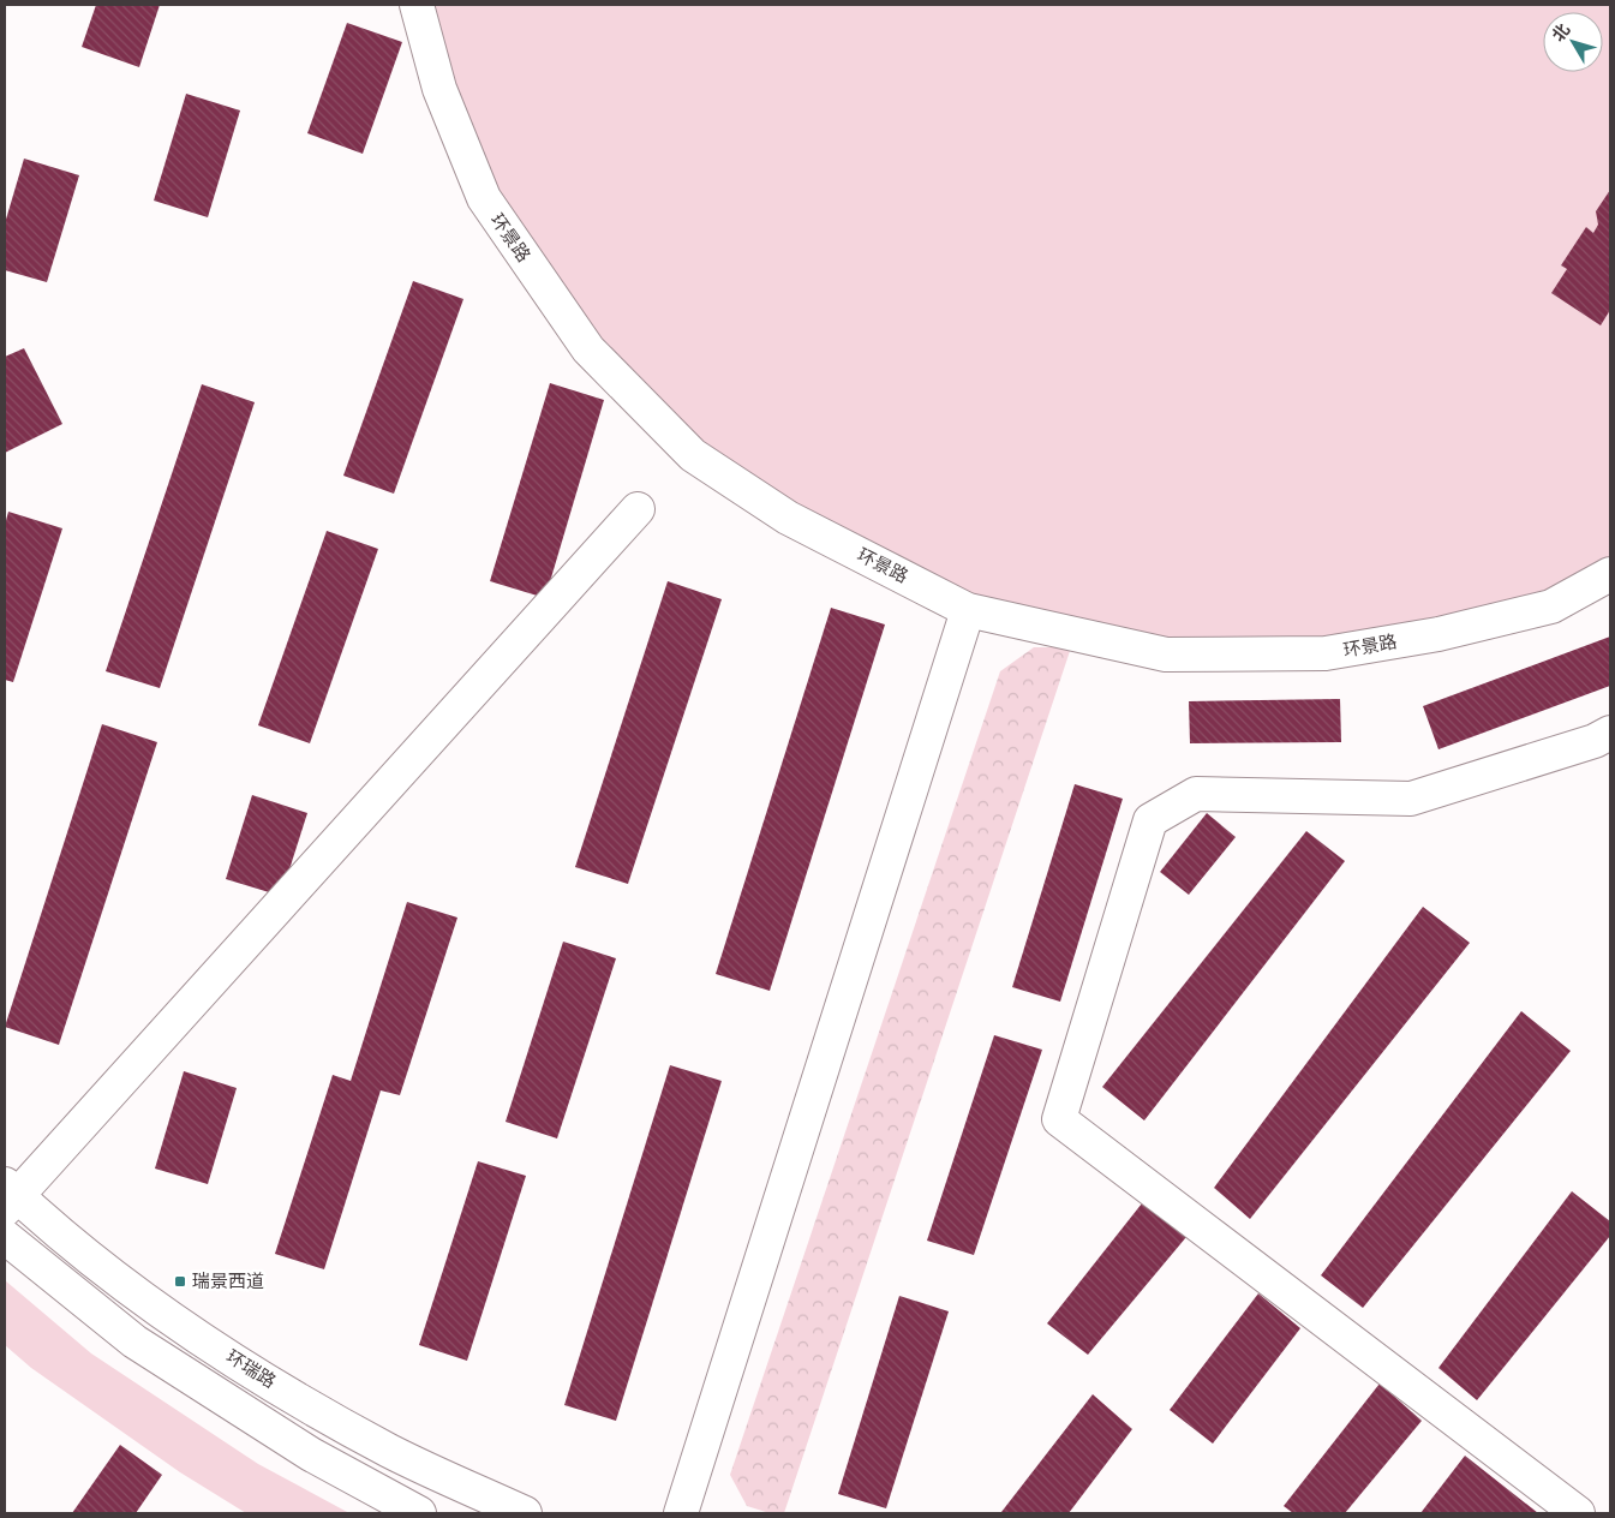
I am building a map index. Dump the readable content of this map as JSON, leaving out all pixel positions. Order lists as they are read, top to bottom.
{
  "streets": {
    "street": ["环景路", "环瑞路"]
  },
  "places": {
    "transit": ["瑞景西道"]
  },
  "north": "top left"
}
